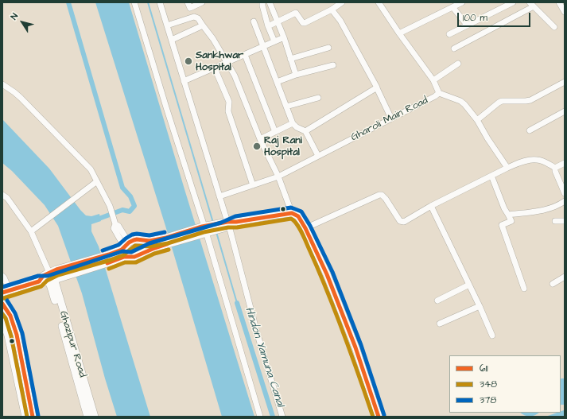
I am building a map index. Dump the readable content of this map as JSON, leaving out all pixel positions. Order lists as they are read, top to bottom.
{
  "streets": {
    "main road": ["Ghazipur Road"],
    "street": ["Gharoli Main Road"]
  },
  "water": ["Hindon Yamuna Canal"],
  "places": ["Sankhwar Hospital", "Raj Rani Hospital"],
  "lines": ["transit line 378", "transit line 611", "transit line 348"],
  "legend": ["611", "348", "378"],
  "scale_bar": "100 m",
  "north": "top left"
}
